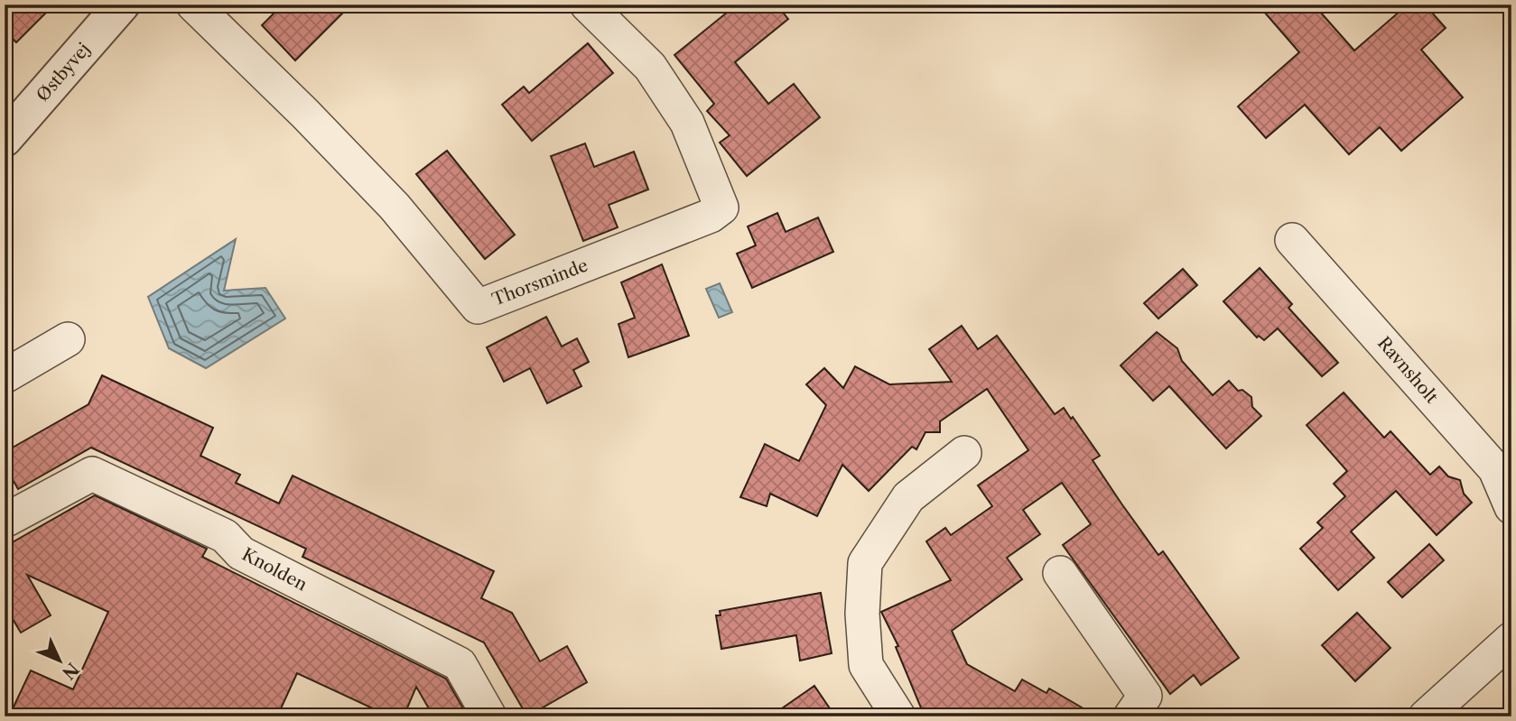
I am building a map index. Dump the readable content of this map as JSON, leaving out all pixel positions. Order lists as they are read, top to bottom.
{
  "streets": {
    "street": [
      "Østbyvej",
      "Thorsminde",
      "Ravnsholt",
      "Knolden"
    ]
  },
  "north": "bottom right"
}
